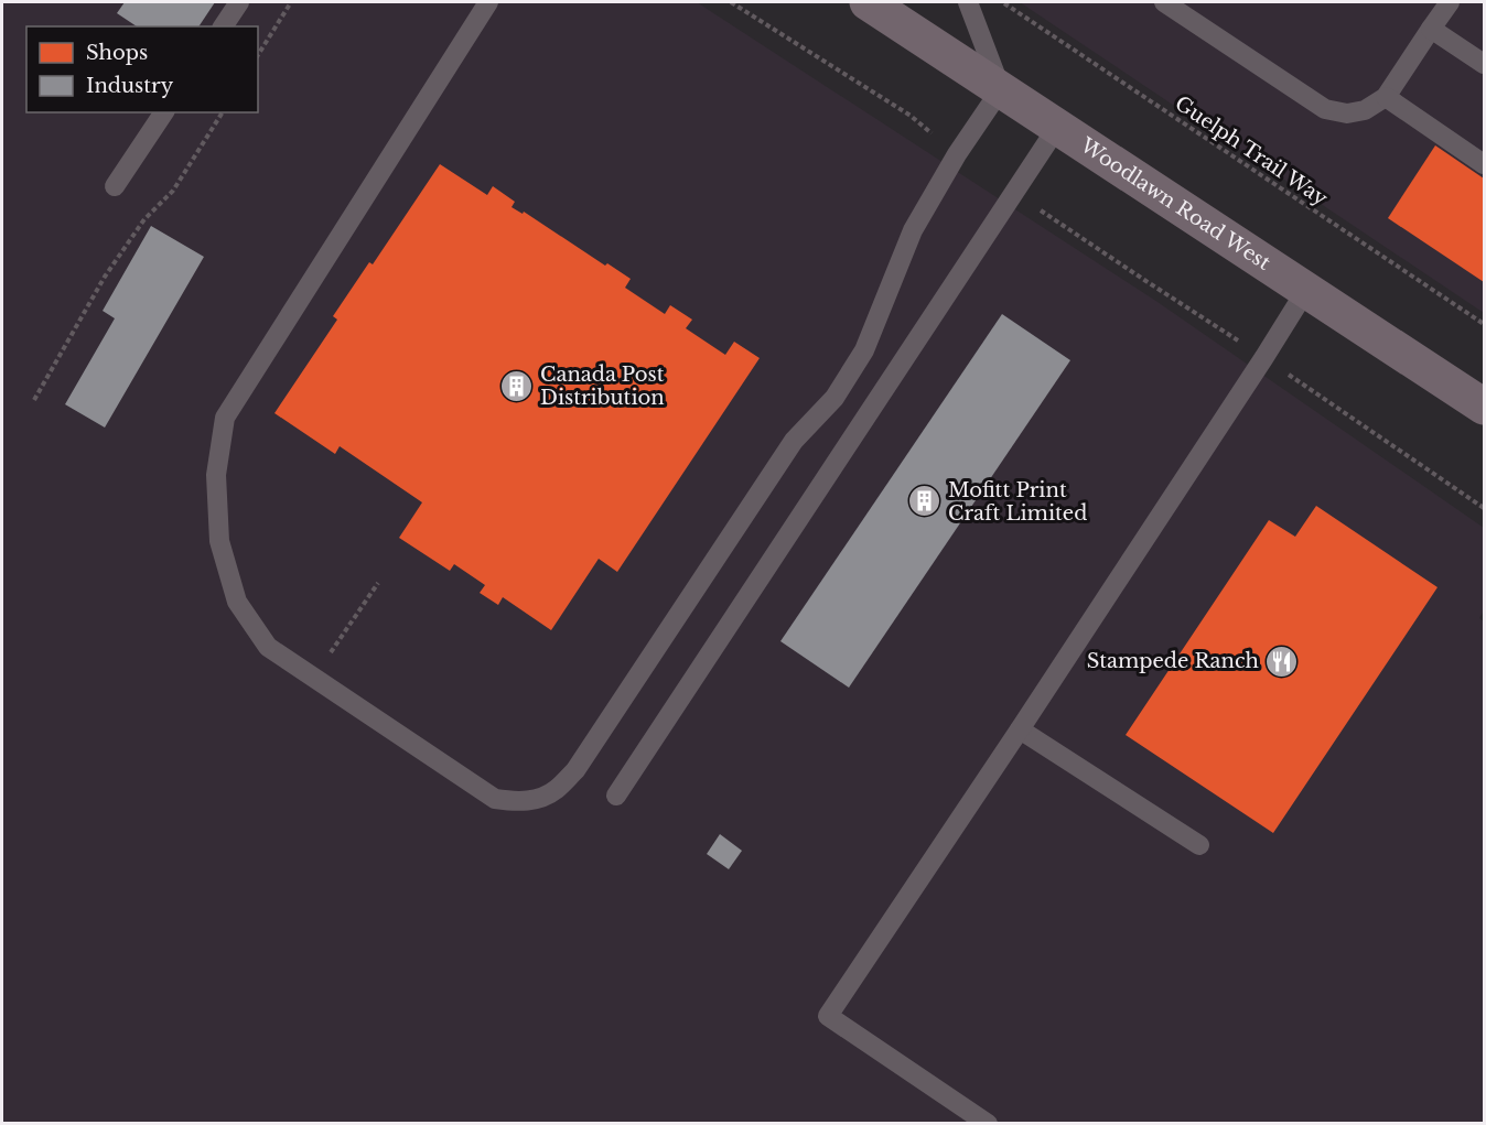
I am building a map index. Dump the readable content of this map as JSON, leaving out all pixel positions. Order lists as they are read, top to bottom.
{
  "streets": {
    "main road": ["Woodlawn Road West"],
    "path": ["Guelph Trail Way"]
  },
  "places": {
    "building": ["Canada Post Distribution", "Mofitt Print Craft Limited"],
    "restaurant": ["Stampede Ranch"]
  },
  "legend": ["Shops", "Industry"]
}
